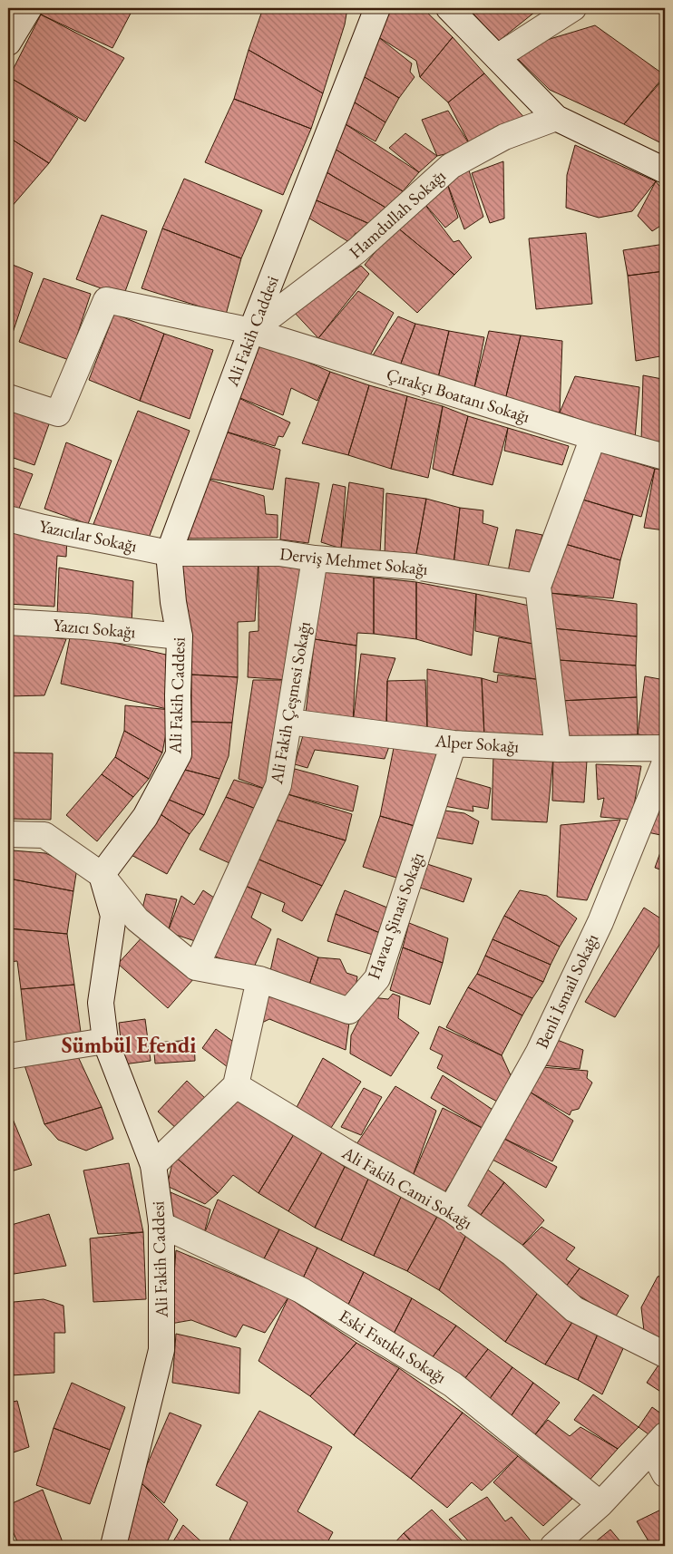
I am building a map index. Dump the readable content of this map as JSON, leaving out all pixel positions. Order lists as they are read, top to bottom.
{
  "streets": {
    "street": [
      "Hamdullah Sokağı",
      "Ali Fakih Caddesi",
      "Çırakçı Boatanı Sokağı",
      "Yazıcılar Sokağı",
      "Derviş Mehmet Sokağı",
      "Yazıcı Sokağı",
      "Ali Fakih Çeşmesi Sokağı",
      "Alper Sokağı",
      "Havacı Şinasi Sokağı",
      "Benli İsmail Sokağı",
      "Ali Fakih Cami Sokağı",
      "Eski Fıstıklı Sokağı"
    ]
  },
  "crossings": [
    ["Hamdullah Sokağı", "Ali Fakih Caddesi"],
    ["Hamdullah Sokağı", "Çırakçı Boatanı Sokağı"],
    ["Ali Fakih Caddesi", "Çırakçı Boatanı Sokağı"],
    ["Ali Fakih Caddesi", "Yazıcılar Sokağı"],
    ["Ali Fakih Caddesi", "Derviş Mehmet Sokağı"],
    ["Ali Fakih Caddesi", "Yazıcı Sokağı"],
    ["Ali Fakih Caddesi", "Havacı Şinasi Sokağı"],
    ["Ali Fakih Caddesi", "Eski Fıstıklı Sokağı"],
    ["Yazıcılar Sokağı", "Derviş Mehmet Sokağı"],
    ["Derviş Mehmet Sokağı", "Ali Fakih Çeşmesi Sokağı"],
    ["Ali Fakih Çeşmesi Sokağı", "Alper Sokağı"],
    ["Ali Fakih Çeşmesi Sokağı", "Havacı Şinasi Sokağı"],
    ["Alper Sokağı", "Havacı Şinasi Sokağı"],
    ["Benli İsmail Sokağı", "Ali Fakih Cami Sokağı"]
  ],
  "districts": ["Sümbül Efendi"]
}
